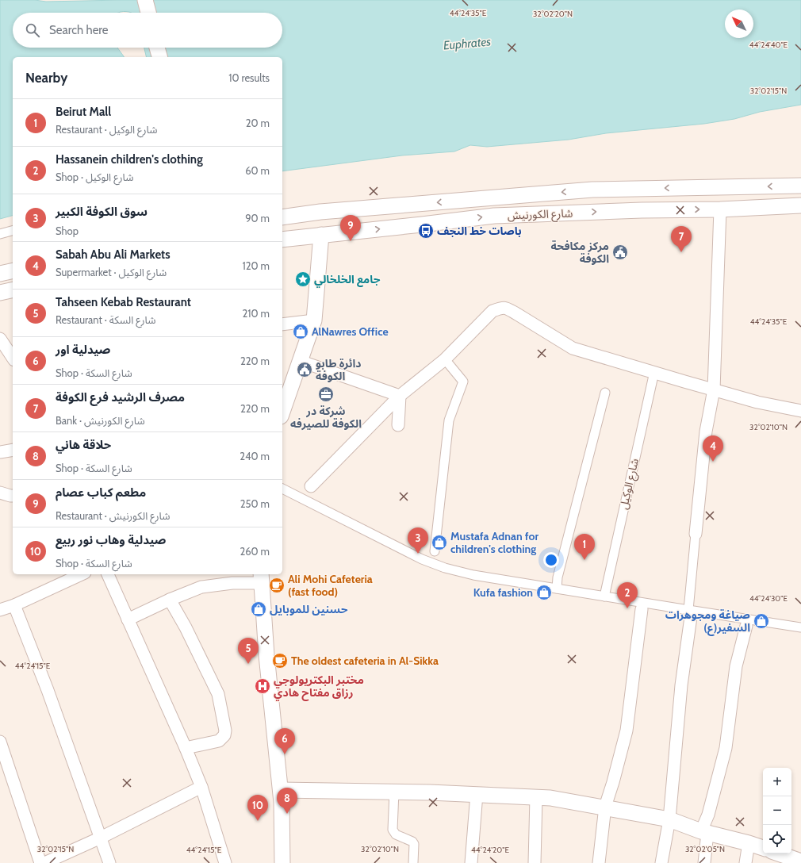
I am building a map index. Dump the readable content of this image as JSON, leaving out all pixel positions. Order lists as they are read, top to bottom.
{
  "streets": {
    "street": ["شارع الكورنيش", "شارع الوكيل"]
  },
  "water": ["Euphrates"],
  "places": {
    "bus stop": ["باصات خط النجف"],
    "public building": ["مركز مكافحة الكوفة", "دائرة طابو الكوفة"],
    "place": ["جامع الخلخالي"],
    "shop": [
      "AlNawres Office",
      "Mustafa Adnan for children's clothing",
      "Kufa fashion",
      "حسنين للموبايل",
      "صياغة ومجوهرات السفير(ع)"
    ],
    "office": ["شركة در الكوفة للصيرفه"],
    "cafe": ["Ali Mohi Cafeteria (fast food)", "The oldest cafeteria in Al-Sikka"],
    "hospital": ["مختبر البكتريولوجي رزاق مفتاح هادي"]
  },
  "north": "top left",
  "page": {
    "search": "Search here",
    "heading": ["Nearby", "10 results"],
    "list": [
      {
        "mark": "1",
        "name": "Beirut Mall",
        "note": "Restaurant · شارع الوكيل",
        "value": "20 m"
      },
      {
        "mark": "2",
        "name": "Hassanein children's clothing",
        "note": "Shop · شارع الوكيل",
        "value": "60 m"
      },
      {
        "mark": "3",
        "name": "سوق الكوفة الكبير",
        "note": "Shop",
        "value": "90 m"
      },
      {
        "mark": "4",
        "name": "Sabah Abu Ali Markets",
        "note": "Supermarket · شارع الوكيل",
        "value": "120 m"
      },
      {
        "mark": "5",
        "name": "Tahseen Kebab Restaurant",
        "note": "Restaurant · شارع السكة",
        "value": "210 m"
      },
      {
        "mark": "6",
        "name": "صيدلية اور",
        "note": "Shop · شارع السكة",
        "value": "220 m"
      },
      {
        "mark": "7",
        "name": "مصرف الرشيد فرع الكوفة",
        "note": "Bank · شارع الكورنيش",
        "value": "220 m"
      },
      {
        "mark": "8",
        "name": "حلاقة هاني",
        "note": "Shop · شارع السكة",
        "value": "240 m"
      },
      {
        "mark": "9",
        "name": "مطعم كباب عصام",
        "note": "Restaurant · شارع الكورنيش",
        "value": "250 m"
      },
      {
        "mark": "10",
        "name": "صيدلية وهاب نور ربيع",
        "note": "Shop · شارع السكة",
        "value": "260 m"
      }
    ],
    "pins": [
      "9",
      "7",
      "4",
      "3",
      "1",
      "2",
      "5",
      "6",
      "8",
      "10"
    ],
    "map_buttons": ["+", "−"]
  },
  "coordinates": [
    "44°24'35\"E",
    "32°02'20\"N",
    "44°24'40\"E",
    "32°02'15\"N",
    "32°02'10\"N",
    "44°24'30\"E",
    "44°24'15\"E",
    "32°02'05\"N",
    "44°24'20\"E"
  ]
}
